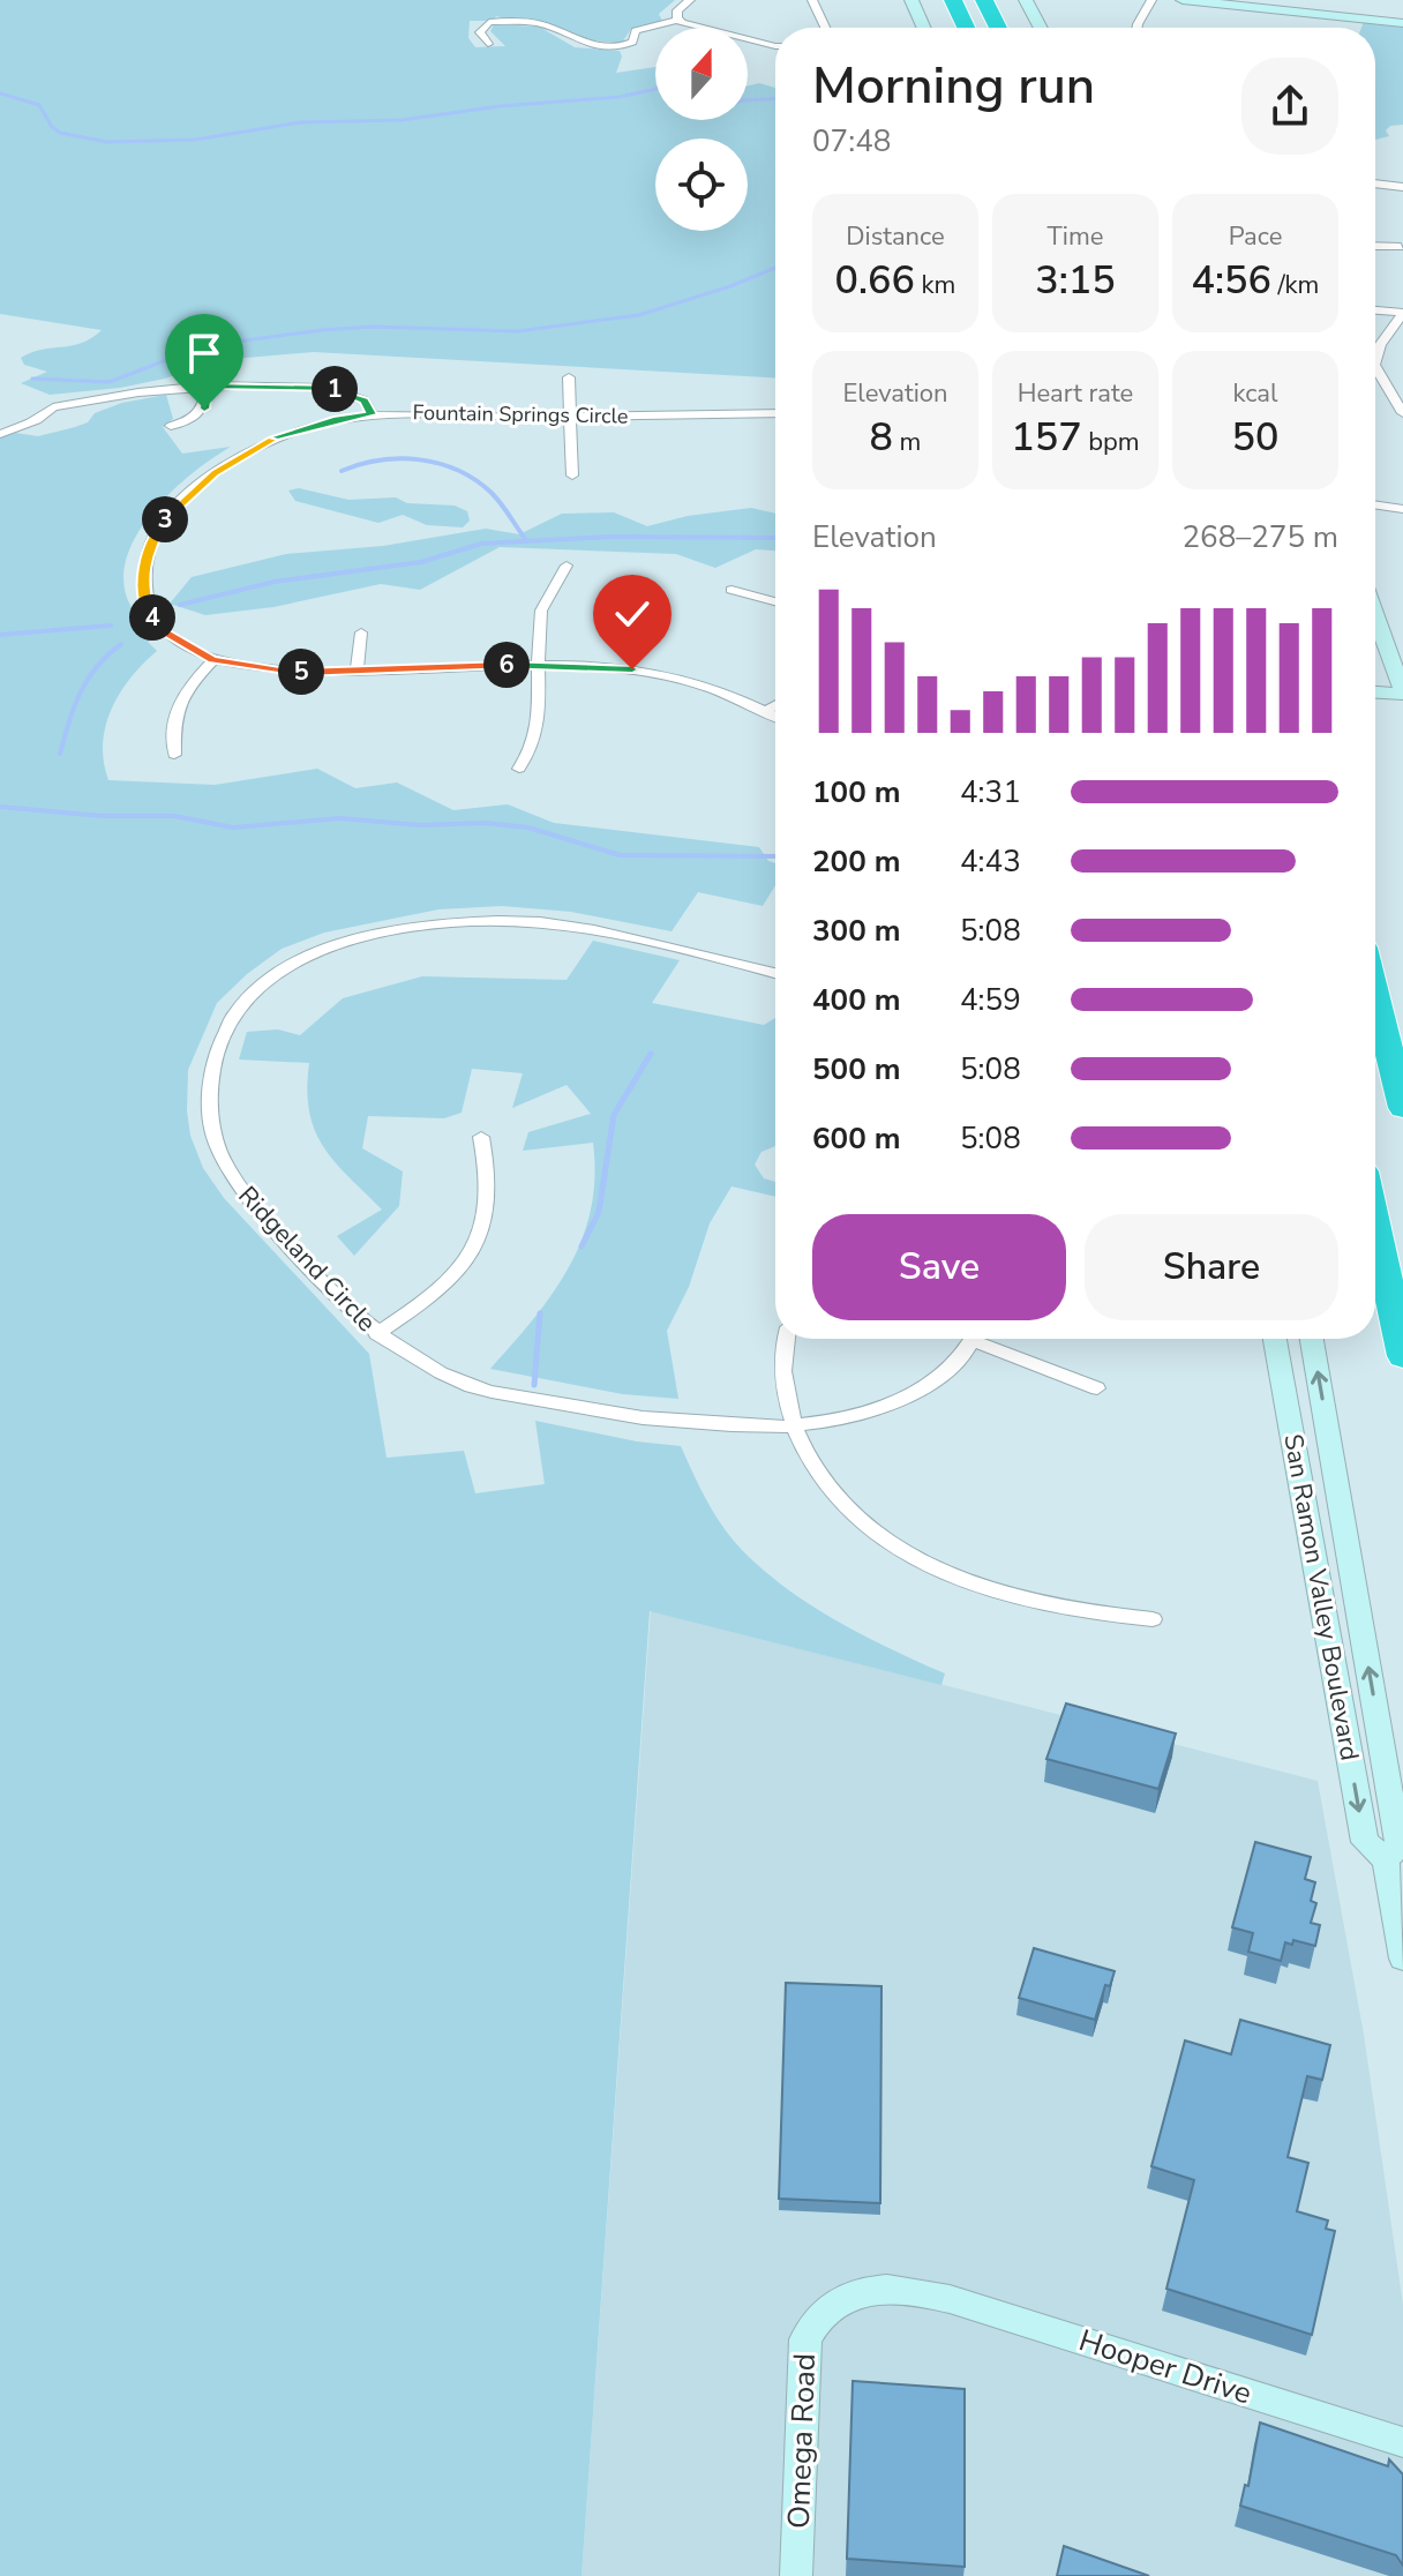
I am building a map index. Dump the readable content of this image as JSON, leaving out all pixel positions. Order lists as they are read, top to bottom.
{
  "streets": {
    "main road": ["San Ramon Valley Boulevard", "Hooper Drive", "Omega Road"],
    "street": ["Fountain Springs Circle", "Ridgeland Circle"]
  },
  "crossings": [
    ["Hooper Drive", "Omega Road"]
  ],
  "north": "top",
  "page": {
    "heading": ["Morning run", "07:48"],
    "stats": [
      ["Distance", "0.66 km"],
      ["Time", "3:15"],
      ["Pace", "4:56 /km"],
      ["Elevation", "8 m"],
      ["Heart rate", "157 bpm"],
      ["kcal", "50"]
    ],
    "pins": [
      "1",
      "3",
      "4",
      "6",
      "5"
    ],
    "chart": ["Elevation", "268–275 m"],
    "list": [
      {
        "name": "100 m",
        "note": "4:31"
      },
      {
        "name": "200 m",
        "note": "4:43"
      },
      {
        "name": "300 m",
        "note": "5:08"
      },
      {
        "name": "400 m",
        "note": "4:59"
      },
      {
        "name": "500 m",
        "note": "5:08"
      },
      {
        "name": "600 m",
        "note": "5:08"
      }
    ],
    "buttons": ["Save", "Share"]
  }
}
